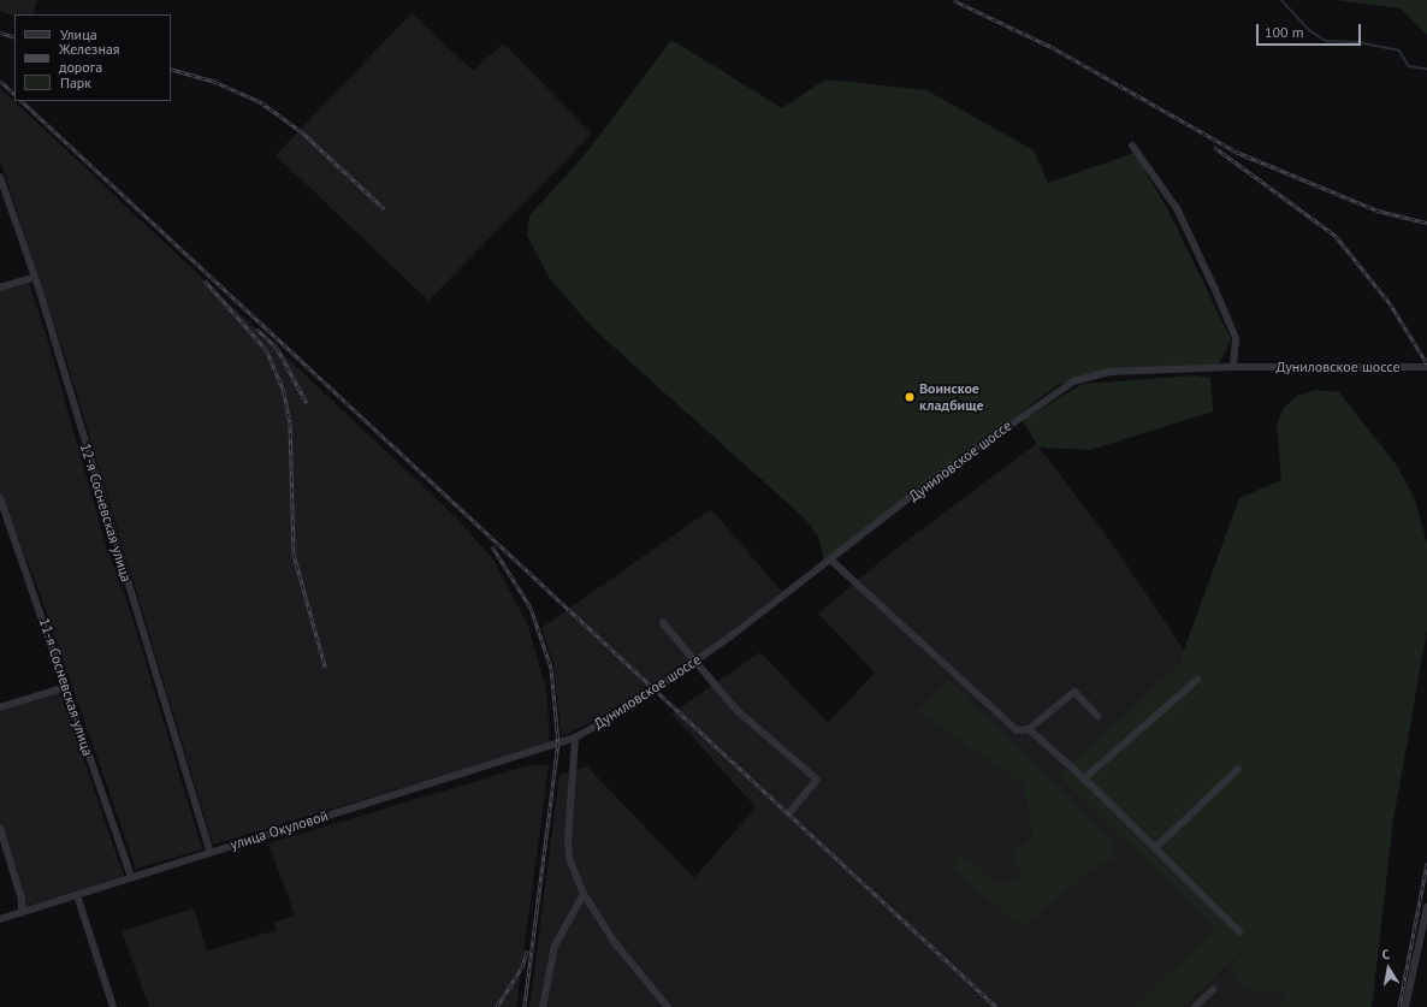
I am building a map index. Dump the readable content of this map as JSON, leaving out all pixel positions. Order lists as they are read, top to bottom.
{
  "streets": {
    "street": [
      "Дуниловское шоссе",
      "12-я Сосневская улица",
      "11-я Сосневская улица",
      "улица Окуловой"
    ]
  },
  "crossings": [
    ["Дуниловское шоссе", "улица Окуловой"],
    ["12-я Сосневская улица", "улица Окуловой"],
    ["11-я Сосневская улица", "улица Окуловой"]
  ],
  "places": ["Воинское кладбище"],
  "legend": ["Улица", "Железная дорога", "Парк"],
  "scale_bar": "100 m",
  "north": "top"
}
